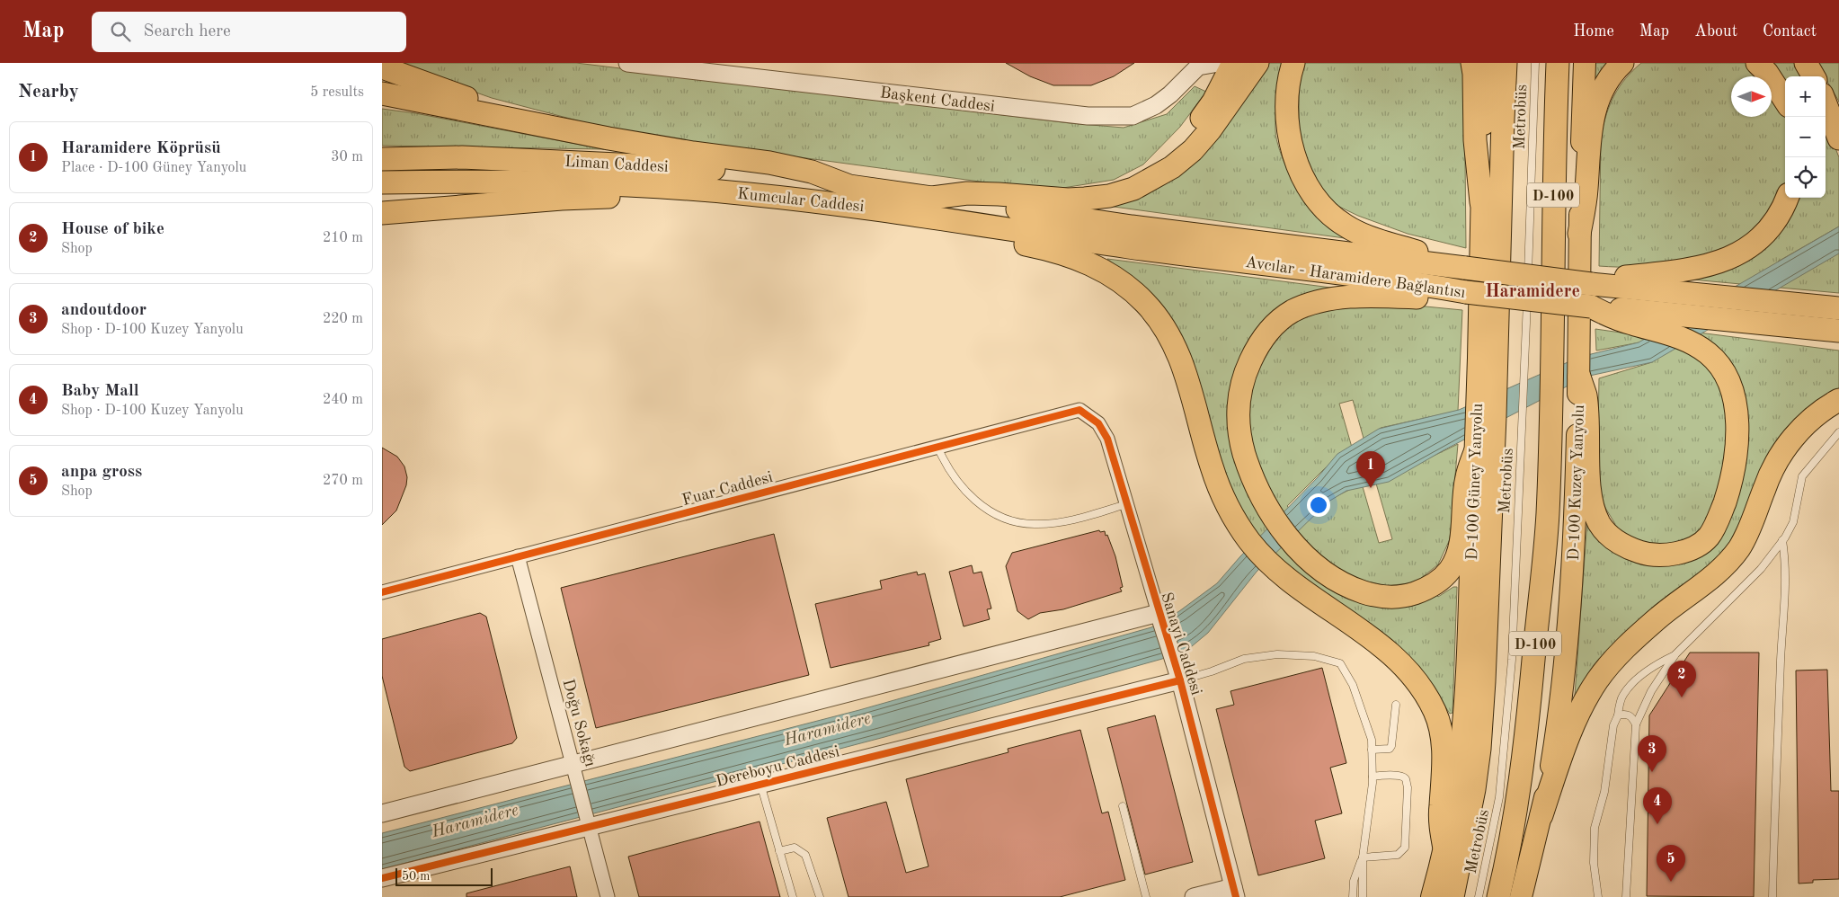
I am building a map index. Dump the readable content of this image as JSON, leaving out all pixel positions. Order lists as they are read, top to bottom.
{
  "streets": {
    "highway": [
      "Liman Caddesi",
      "D-100",
      "Kumcular Caddesi",
      "Avcılar - Haramidere Bağlantısı"
    ],
    "main road": ["D-100 Güney Yanyolu", "D-100 Kuzey Yanyolu"],
    "street": [
      "Başkent Caddesi",
      "Fuar Caddesi",
      "Sanayi Caddesi",
      "Doğu Sokağı",
      "Dereboyu Caddesi"
    ],
    "lane": ["Metrobüs"]
  },
  "crossings": [
    ["Liman Caddesi", "Kumcular Caddesi"],
    ["Kumcular Caddesi", "Avcılar - Haramidere Bağlantısı"],
    ["Fuar Caddesi", "Sanayi Caddesi"],
    ["Fuar Caddesi", "Doğu Sokağı"],
    ["Sanayi Caddesi", "Dereboyu Caddesi"],
    ["Doğu Sokağı", "Dereboyu Caddesi"]
  ],
  "districts": ["Haramidere"],
  "water": ["Haramidere"],
  "scale_bar": "50 m",
  "north": "right",
  "page": {
    "header": "Map",
    "search": "Search here",
    "nav": [
      "Home",
      "Map",
      "About",
      "Contact"
    ],
    "heading": ["Nearby", "5 results"],
    "map_buttons": ["+", "−"],
    "list": [
      {
        "mark": "1",
        "name": "Haramidere Köprüsü",
        "note": "Place · D-100 Güney Yanyolu",
        "value": "30 m"
      },
      {
        "mark": "2",
        "name": "House of bike",
        "note": "Shop",
        "value": "210 m"
      },
      {
        "mark": "3",
        "name": "andoutdoor",
        "note": "Shop · D-100 Kuzey Yanyolu",
        "value": "220 m"
      },
      {
        "mark": "4",
        "name": "Baby Mall",
        "note": "Shop · D-100 Kuzey Yanyolu",
        "value": "240 m"
      },
      {
        "mark": "5",
        "name": "anpa gross",
        "note": "Shop",
        "value": "270 m"
      }
    ],
    "pins": [
      "1",
      "2",
      "3",
      "4",
      "5"
    ],
    "scale": "50 m"
  }
}
